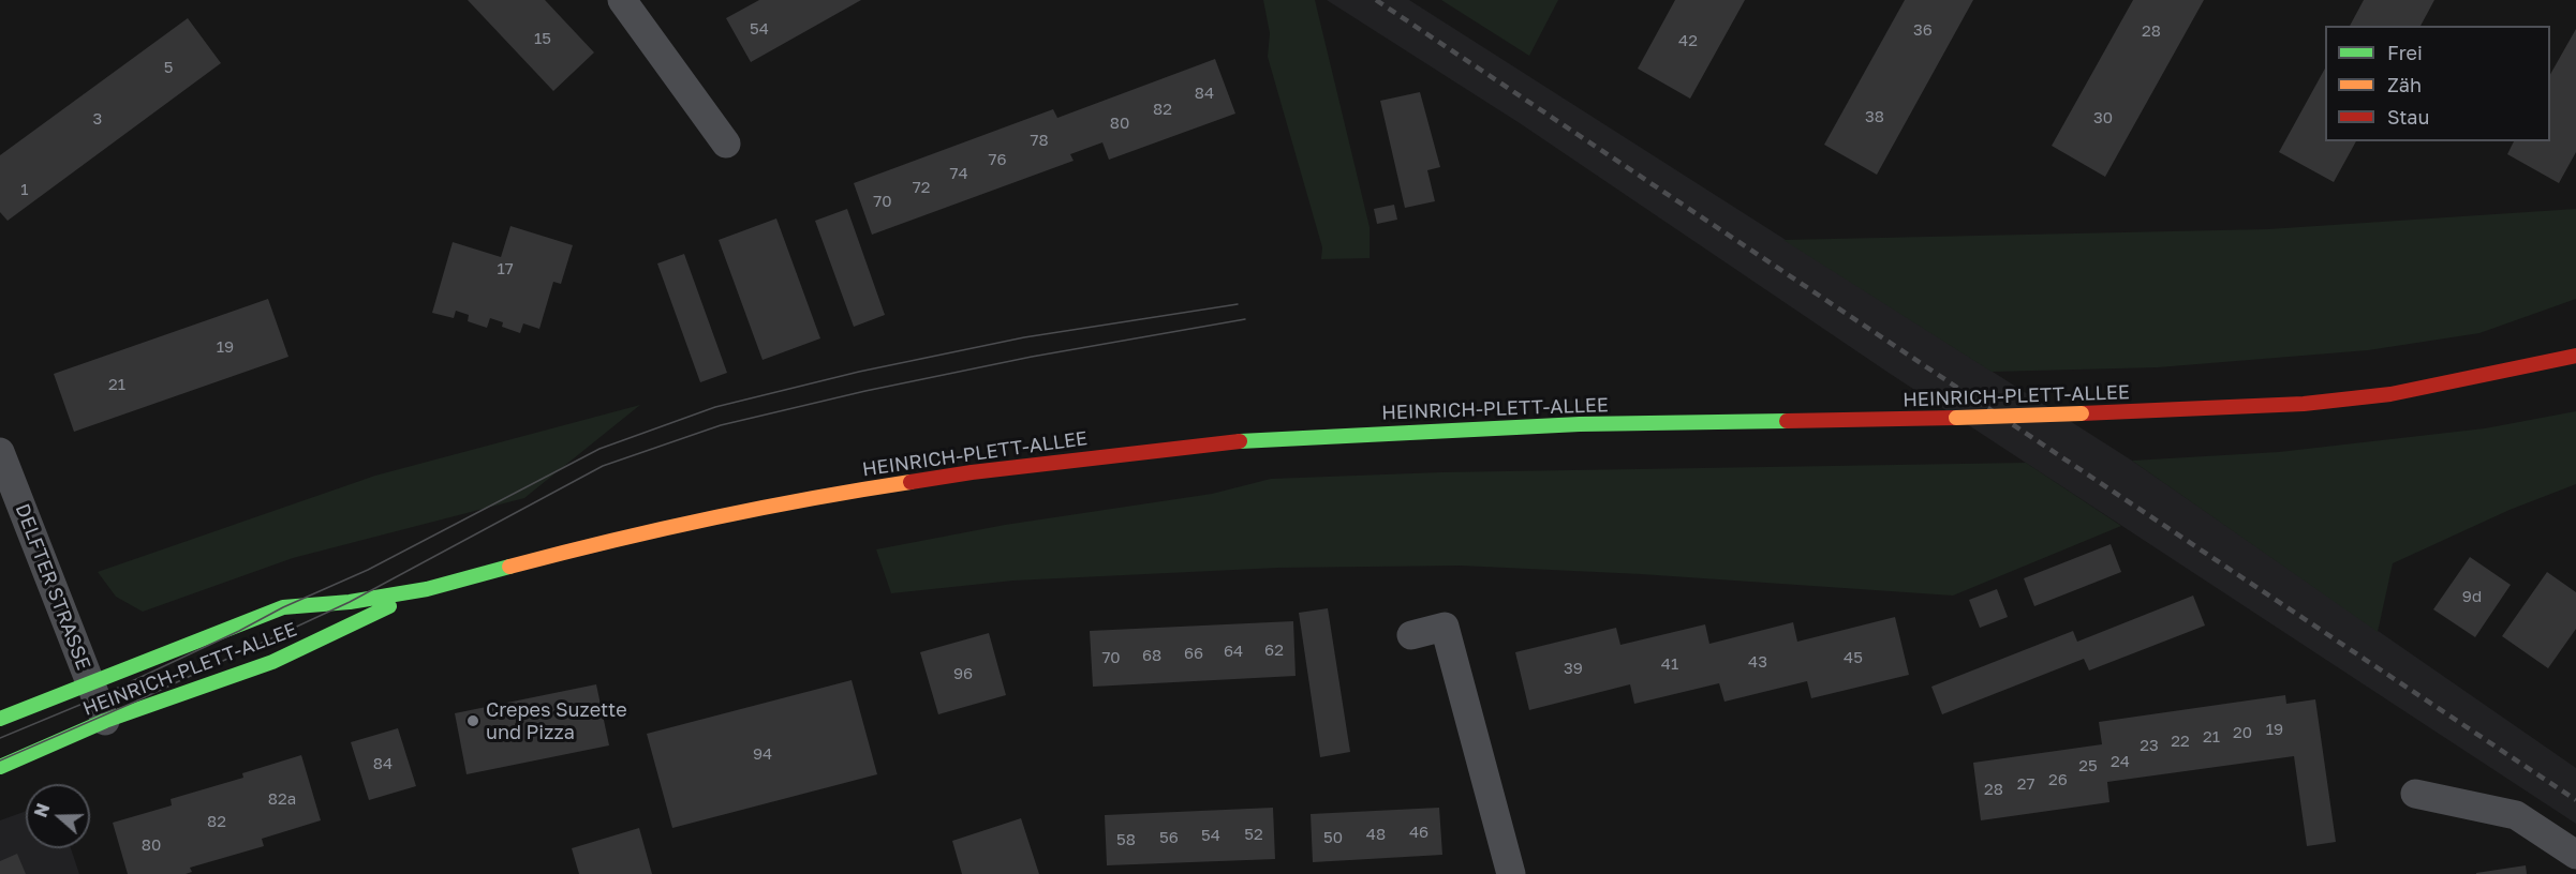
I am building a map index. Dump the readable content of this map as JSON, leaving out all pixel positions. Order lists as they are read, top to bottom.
{
  "streets": {
    "main road": ["HEINRICH-PLETT-ALLEE"],
    "street": ["DELFTER STRASSE"]
  },
  "crossings": [
    ["HEINRICH-PLETT-ALLEE", "DELFTER STRASSE"]
  ],
  "places": ["Crepes Suzette und Pizza"],
  "house_numbers": [
    "54",
    "36",
    "28",
    "15",
    "42",
    "5",
    "84",
    "82",
    "38",
    "30",
    "3",
    "80",
    "78",
    "76",
    "74",
    "72",
    "1",
    "70",
    "17",
    "19",
    "21",
    "9d",
    "62",
    "64",
    "66",
    "68",
    "70",
    "45",
    "43",
    "41",
    "39",
    "96",
    "19",
    "20",
    "21",
    "22",
    "23",
    "94",
    "24",
    "84",
    "25",
    "26",
    "27",
    "28",
    "82a",
    "82",
    "46",
    "52",
    "48",
    "54",
    "56",
    "50",
    "58",
    "80"
  ],
  "legend": ["Frei", "Zäh", "Stau"],
  "north": "left"
}
